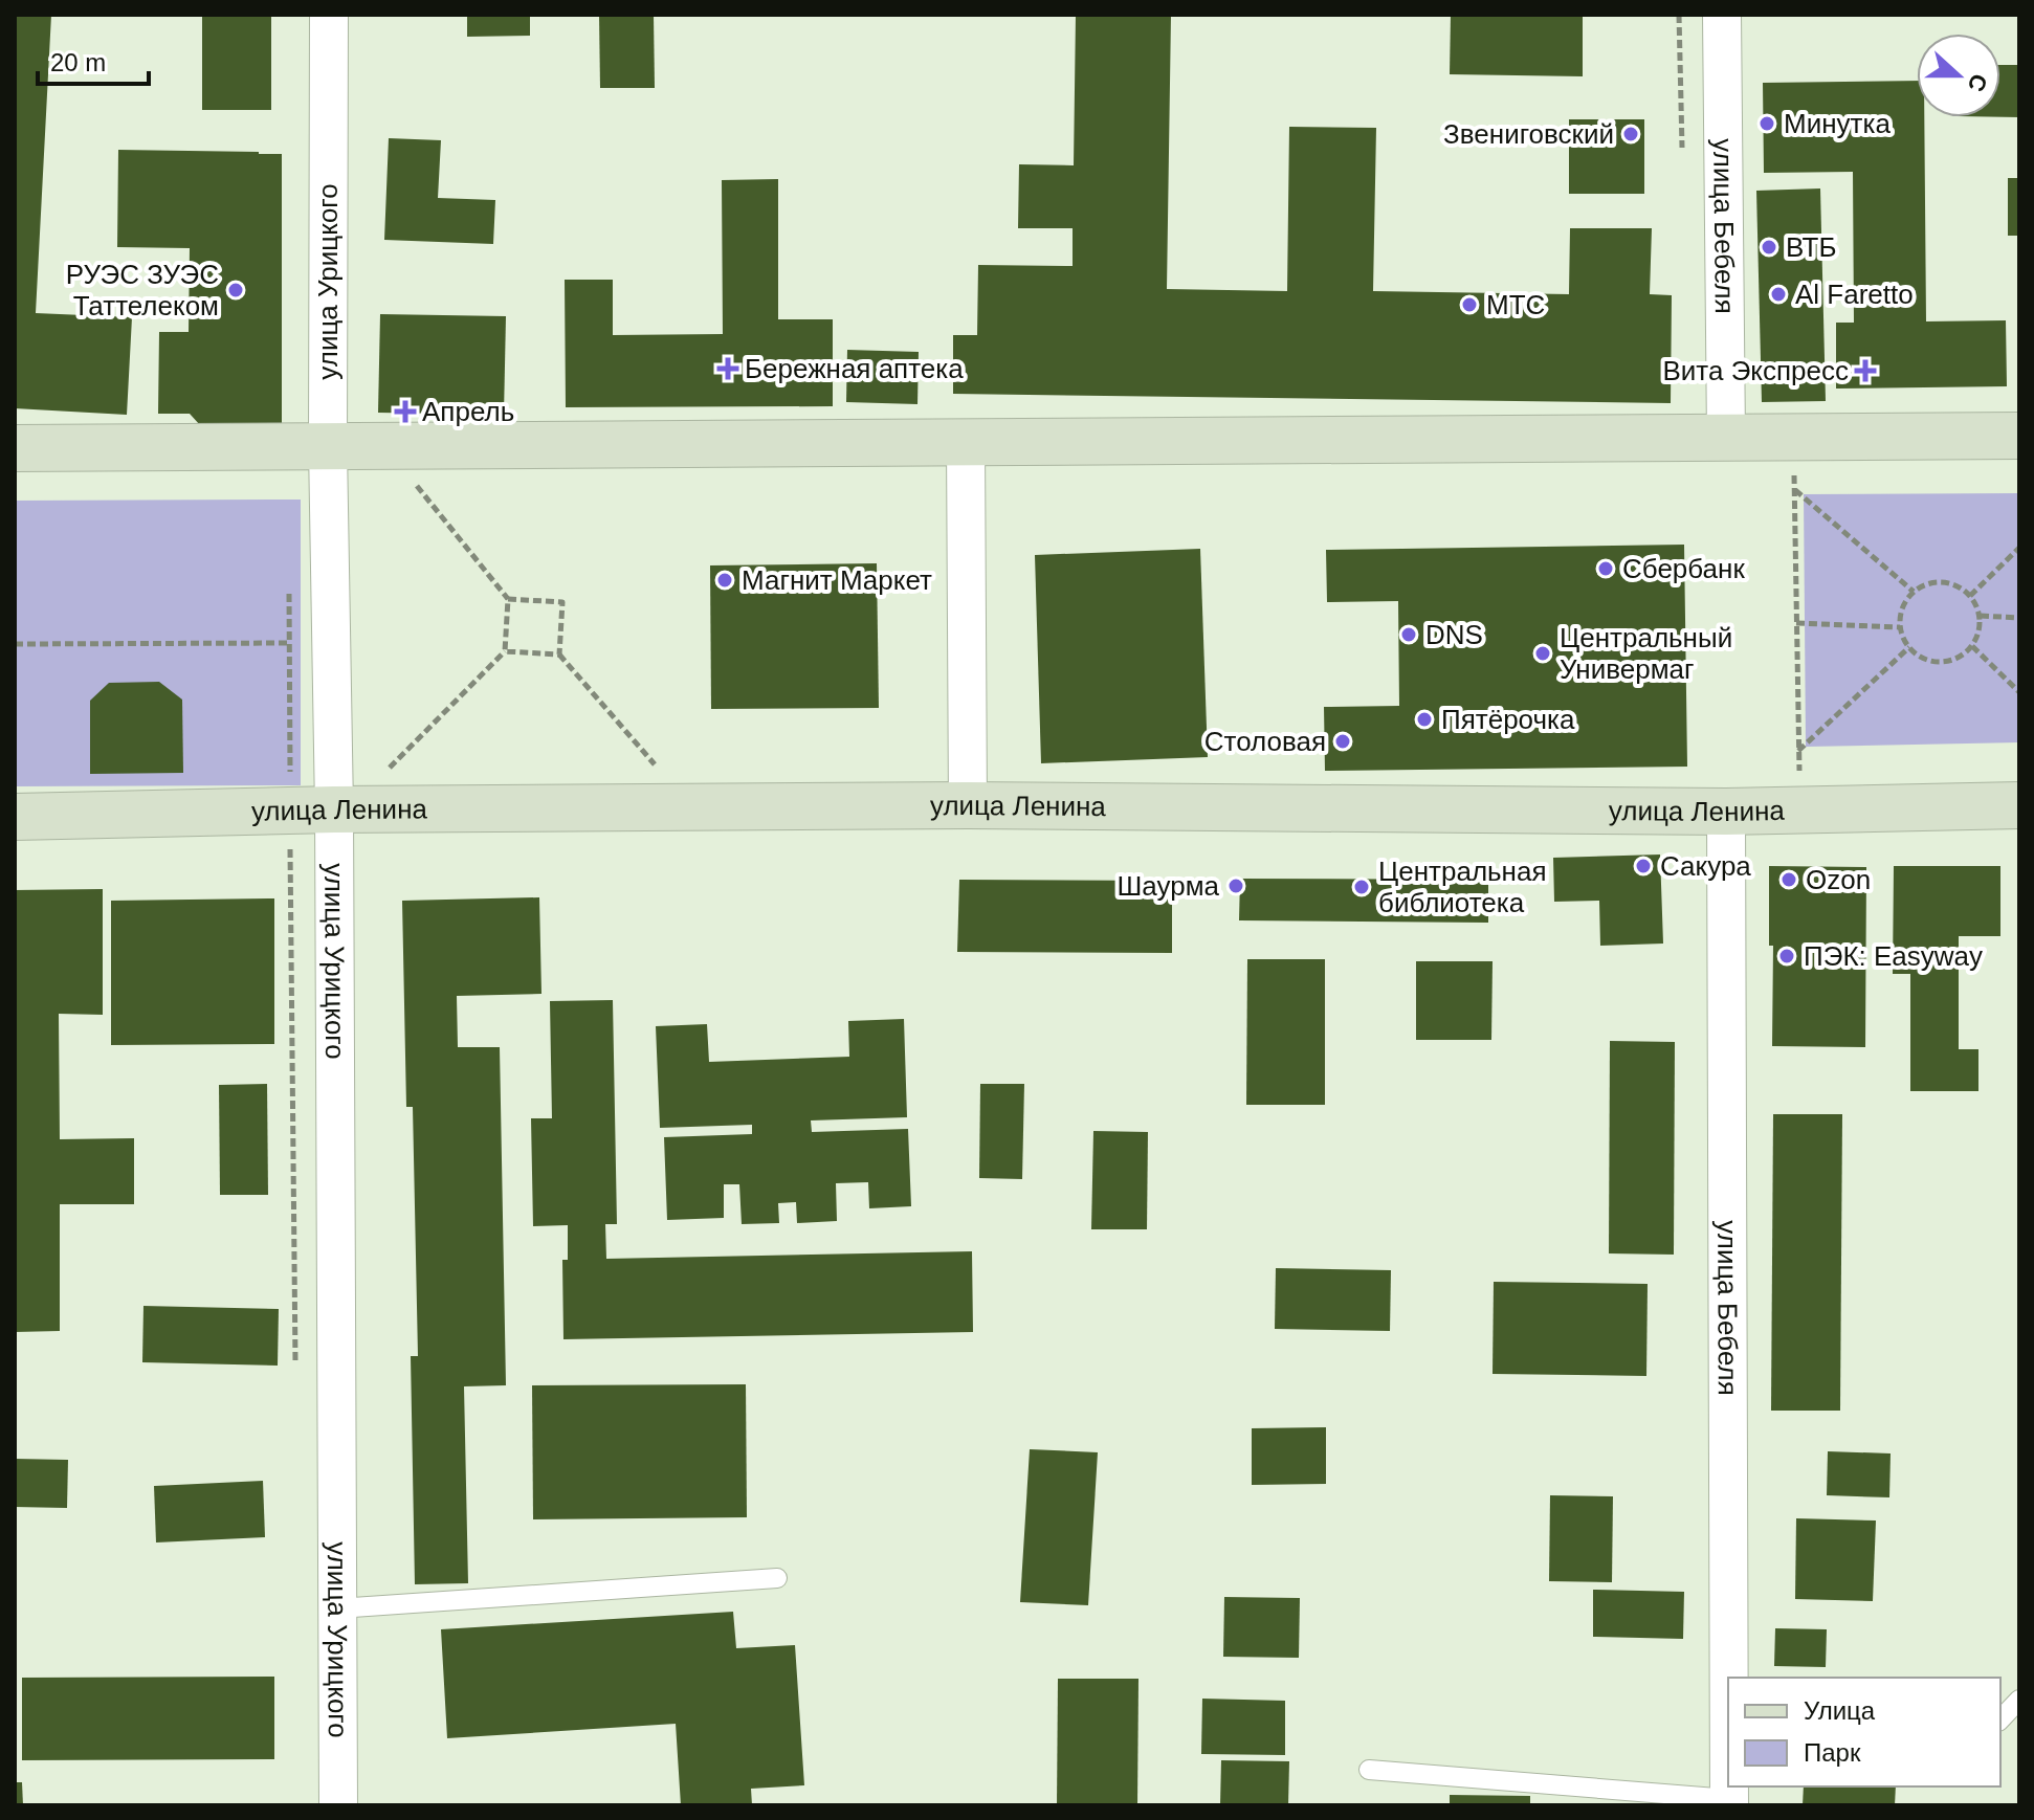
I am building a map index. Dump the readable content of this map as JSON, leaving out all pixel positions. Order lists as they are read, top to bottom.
{
  "streets": {
    "street": ["улица Бебеля", "улица Урицкого", "улица Ленина"]
  },
  "crossings": [
    ["улица Бебеля", "улица Ленина"],
    ["улица Урицкого", "улица Ленина"]
  ],
  "places": {
    "other": [
      "Минутка",
      "Звениговский",
      "ВТБ",
      "РУЭС ЗУЭС Таттелеком",
      "Al Faretto",
      "МТС",
      "Сбербанк",
      "Магнит Маркет",
      "DNS",
      "Центральный Универмаг",
      "Пятёрочка",
      "Столовая",
      "Сакура",
      "Ozon",
      "Шаурма",
      "Центральная библиотека",
      "ПЭК: Easyway"
    ],
    "health": ["Бережная аптека", "Вита Экспресс", "Апрель"]
  },
  "legend": ["Улица", "Парк"],
  "scale_bar": "20 m",
  "north": "right"
}
